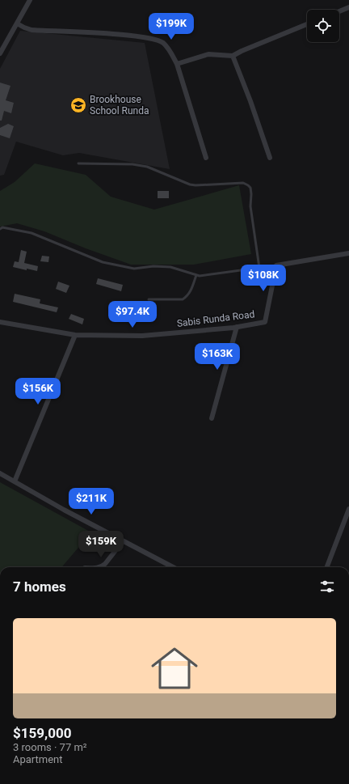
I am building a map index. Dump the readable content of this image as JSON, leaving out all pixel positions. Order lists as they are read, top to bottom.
{
  "streets": {
    "street": ["Sabis Runda Road"]
  },
  "places": {
    "school or university": ["Brookhouse School Runda"]
  },
  "page": {
    "price": [
      "$199K",
      "$108K",
      "$97.4K",
      "$163K",
      "$156K",
      "$211K",
      "$159K"
    ],
    "heading": "7 homes",
    "list": [
      {
        "name": "$159,000",
        "note": "3 rooms · 77 m² · Apartment"
      }
    ]
  }
}
